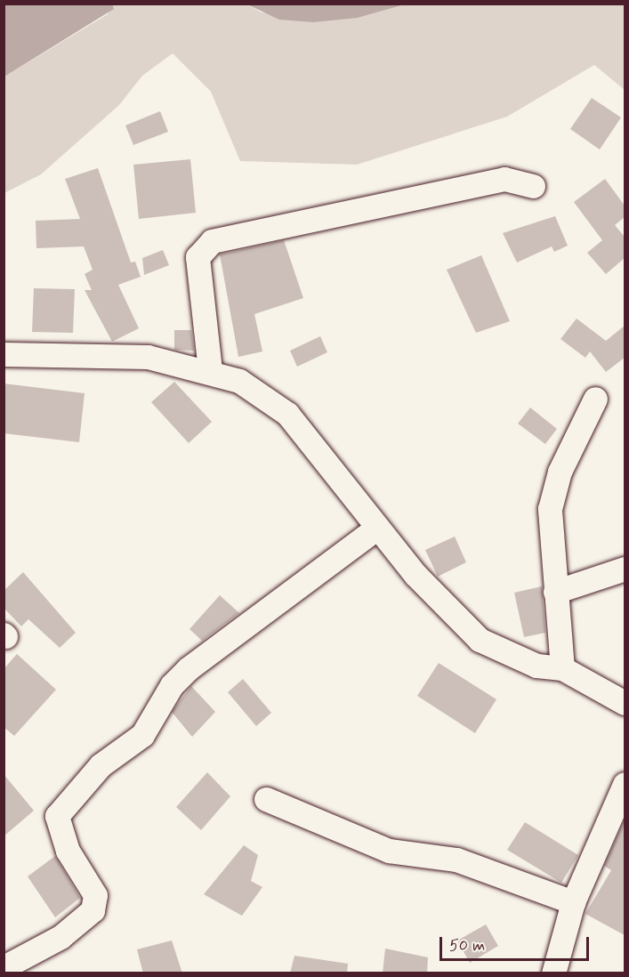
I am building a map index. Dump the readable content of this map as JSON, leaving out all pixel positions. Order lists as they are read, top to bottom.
{
  "scale_bar": "50 m"
}
